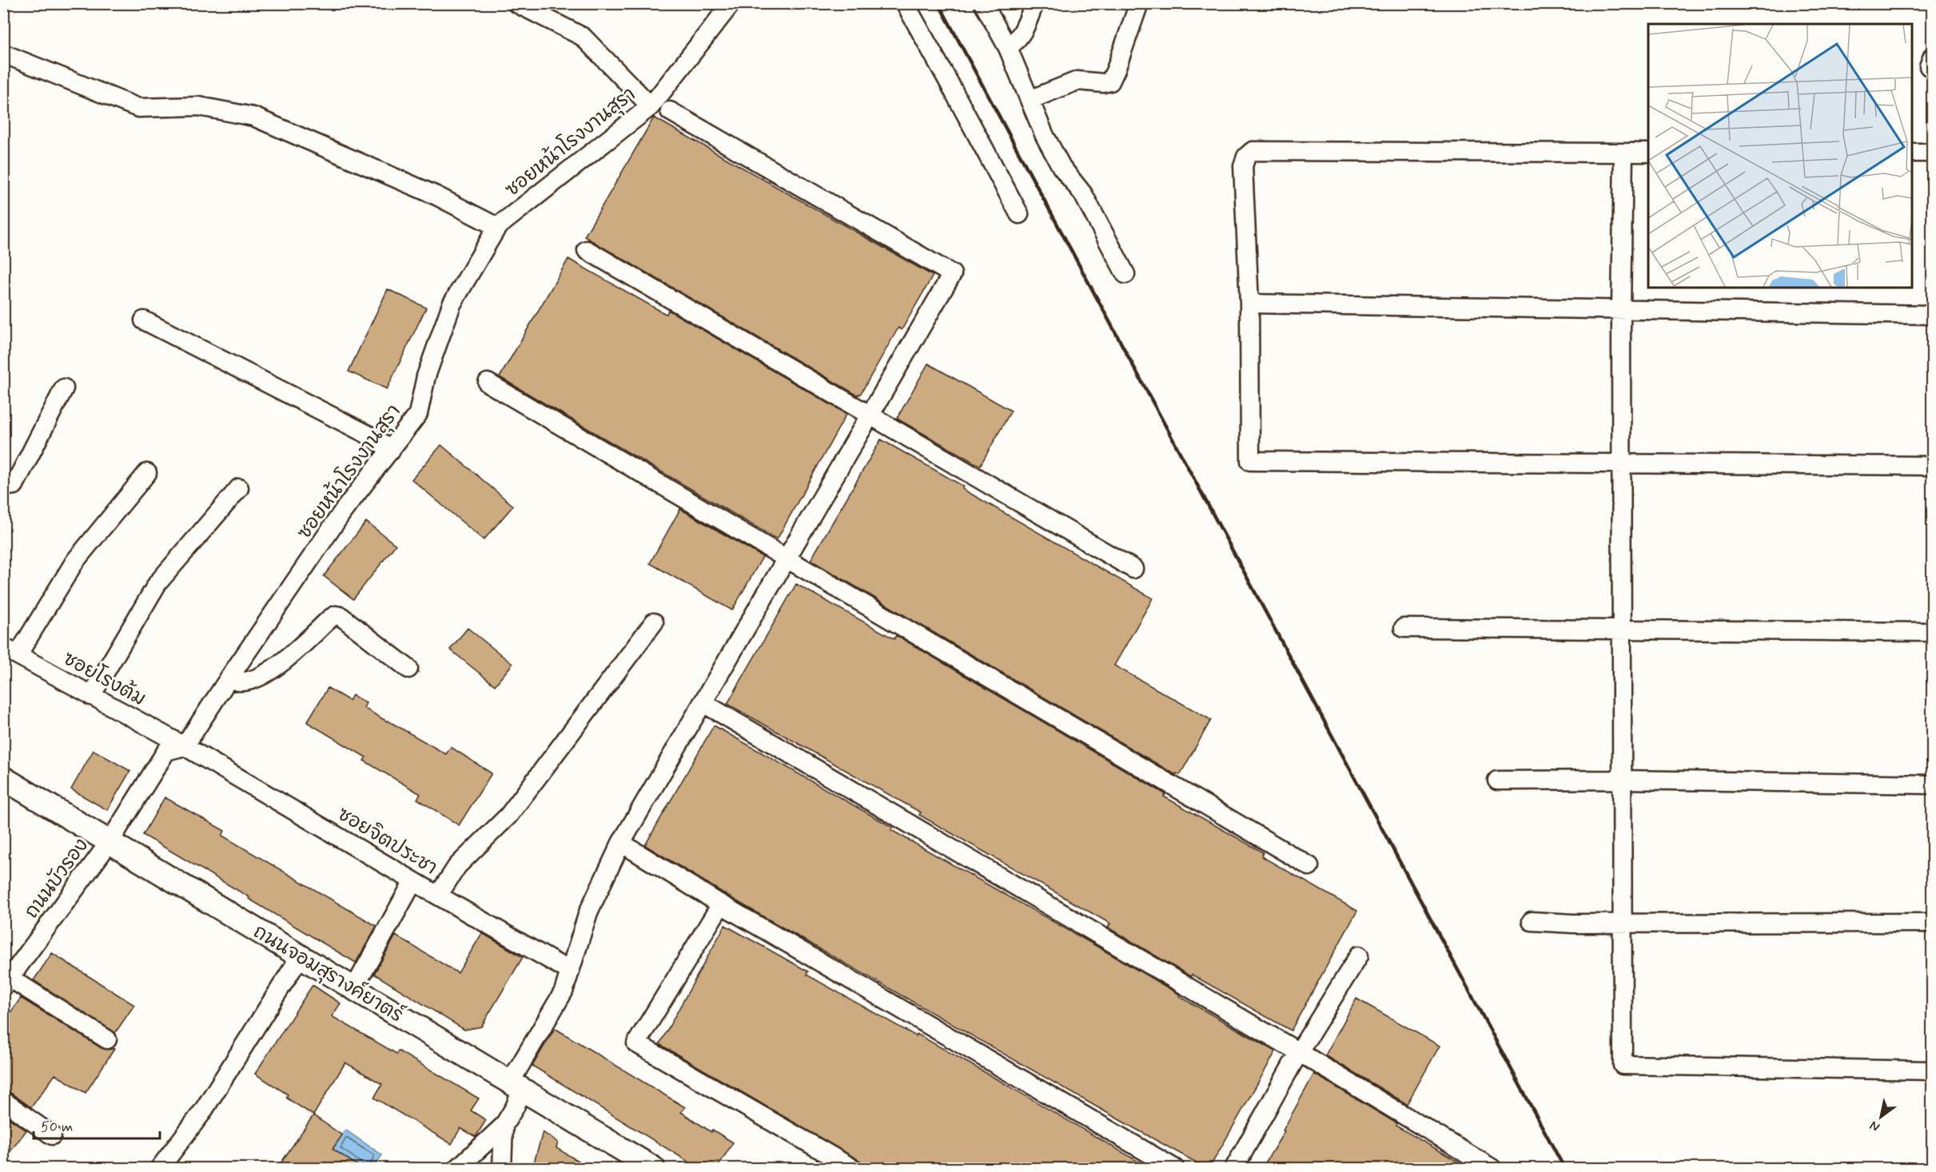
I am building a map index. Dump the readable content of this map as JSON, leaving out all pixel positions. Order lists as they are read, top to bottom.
{
  "streets": {
    "main road": ["ถนนจอมสุรางค์ยาตร์"],
    "street": [
      "ซอยหน้าโรงงานสุรา",
      "ซอยโรงต้ม",
      "ซอยจิตประชา",
      "ถนนบัวรอง"
    ]
  },
  "crossings": [
    ["ซอยหน้าโรงงานสุรา", "ซอยโรงต้ม"],
    ["ซอยหน้าโรงงานสุรา", "ซอยจิตประชา"],
    ["ซอยโรงต้ม", "ซอยจิตประชา"],
    ["ถนนบัวรอง", "ถนนจอมสุรางค์ยาตร์"]
  ],
  "scale_bar": "50 m",
  "north": "bottom left"
}
